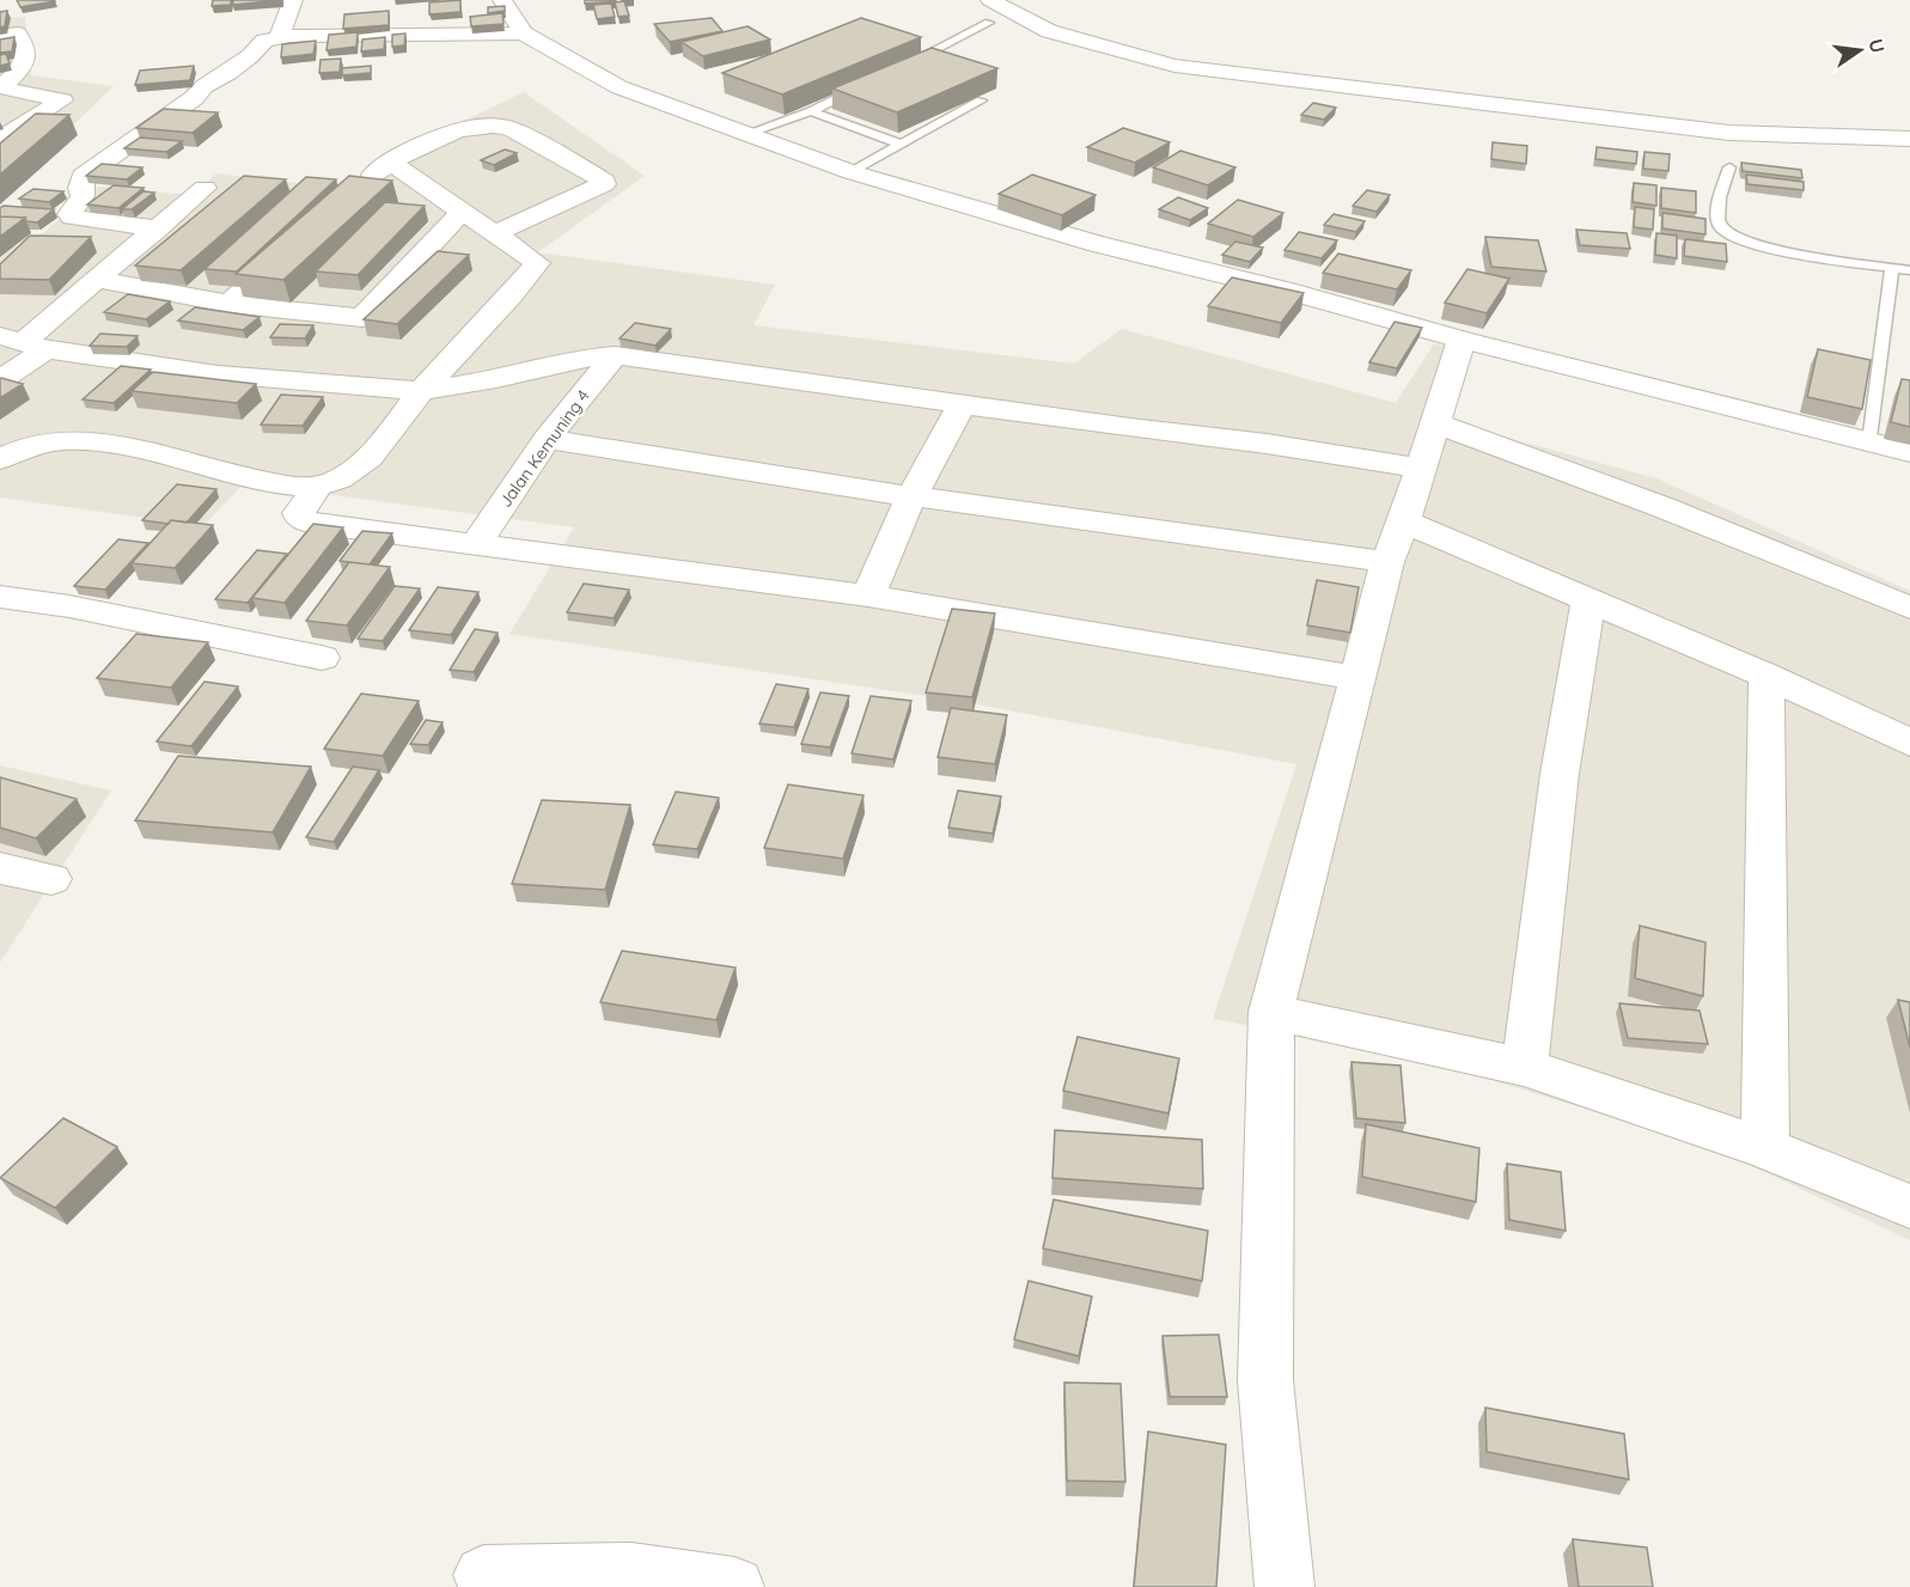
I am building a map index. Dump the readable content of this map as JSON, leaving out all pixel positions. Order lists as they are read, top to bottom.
{
  "streets": {
    "street": ["Jalan Kemuning 4"]
  },
  "north": "right"
}
